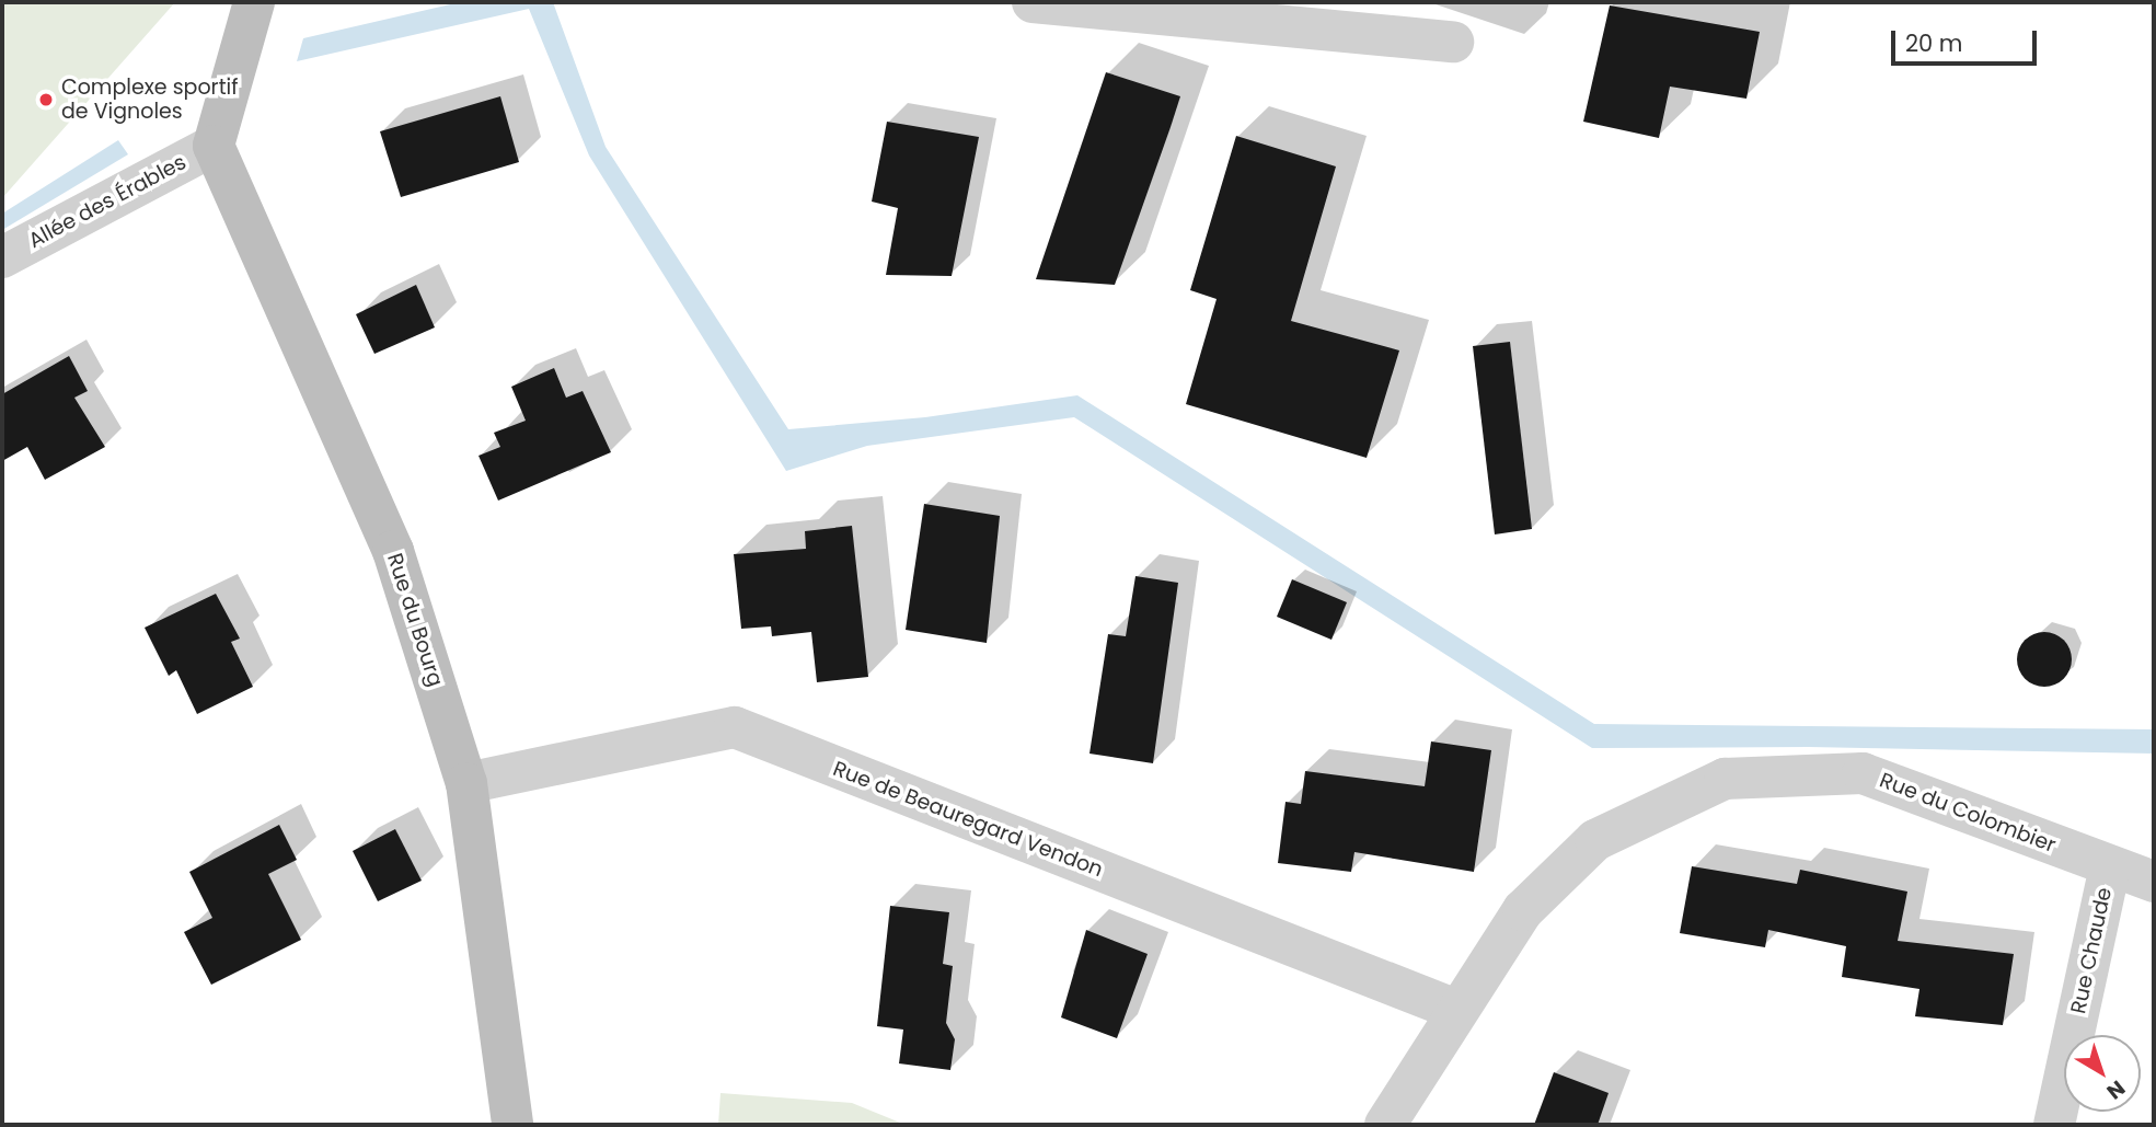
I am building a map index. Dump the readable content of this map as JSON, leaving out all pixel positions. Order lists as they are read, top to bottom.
{
  "streets": {
    "street": [
      "Allée des Érables",
      "Rue du Bourg",
      "Rue du Colombier",
      "Rue de Beauregard Vendon",
      "Rue Chaude"
    ]
  },
  "crossings": [
    ["Allée des Érables", "Rue du Bourg"],
    ["Rue du Bourg", "Rue de Beauregard Vendon"],
    ["Rue du Colombier", "Rue de Beauregard Vendon"],
    ["Rue du Colombier", "Rue Chaude"]
  ],
  "places": ["Complexe sportif de Vignoles"],
  "scale_bar": "20 m",
  "north": "bottom right"
}
